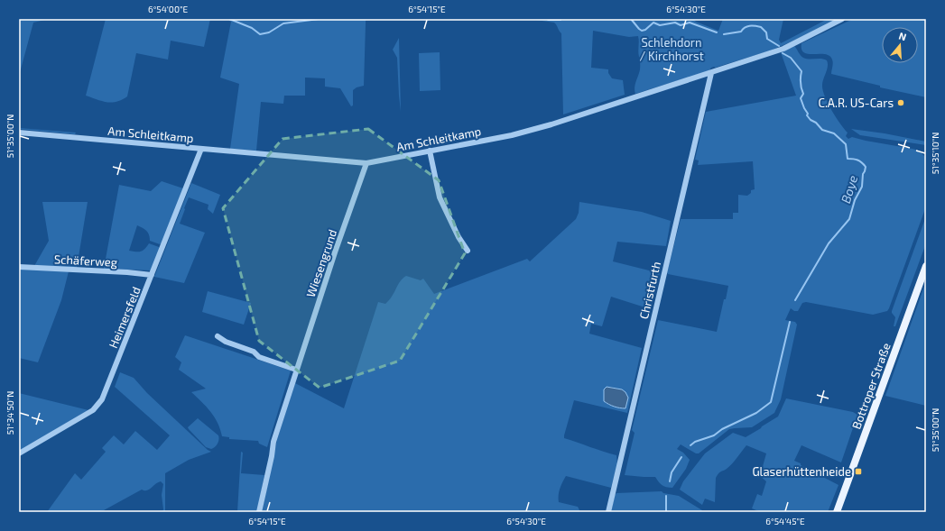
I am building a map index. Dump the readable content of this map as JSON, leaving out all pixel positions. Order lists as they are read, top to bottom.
{
  "streets": {
    "main road": ["Bottroper Straße"],
    "street": [
      "Am Schleitkamp",
      "Schäferweg",
      "Wiesengrund",
      "Christfurth",
      "Heimersfeld"
    ]
  },
  "crossings": [
    ["Am Schleitkamp", "Wiesengrund"],
    ["Am Schleitkamp", "Christfurth"],
    ["Am Schleitkamp", "Heimersfeld"],
    ["Schäferweg", "Heimersfeld"]
  ],
  "water": ["Boye"],
  "parks": ["Schlehdorn / Kirchhorst"],
  "places": {
    "other": ["C.A.R. US-Cars"],
    "transit": ["Glaserhüttenheide"]
  },
  "north": "top",
  "coordinates": [
    "6°54'00\"E",
    "6°54'15\"E",
    "6°54'30\"E",
    "51°35'00\"N",
    "51°35'10\"N",
    "51°34'50\"N",
    "6°54'45\"E"
  ]
}
